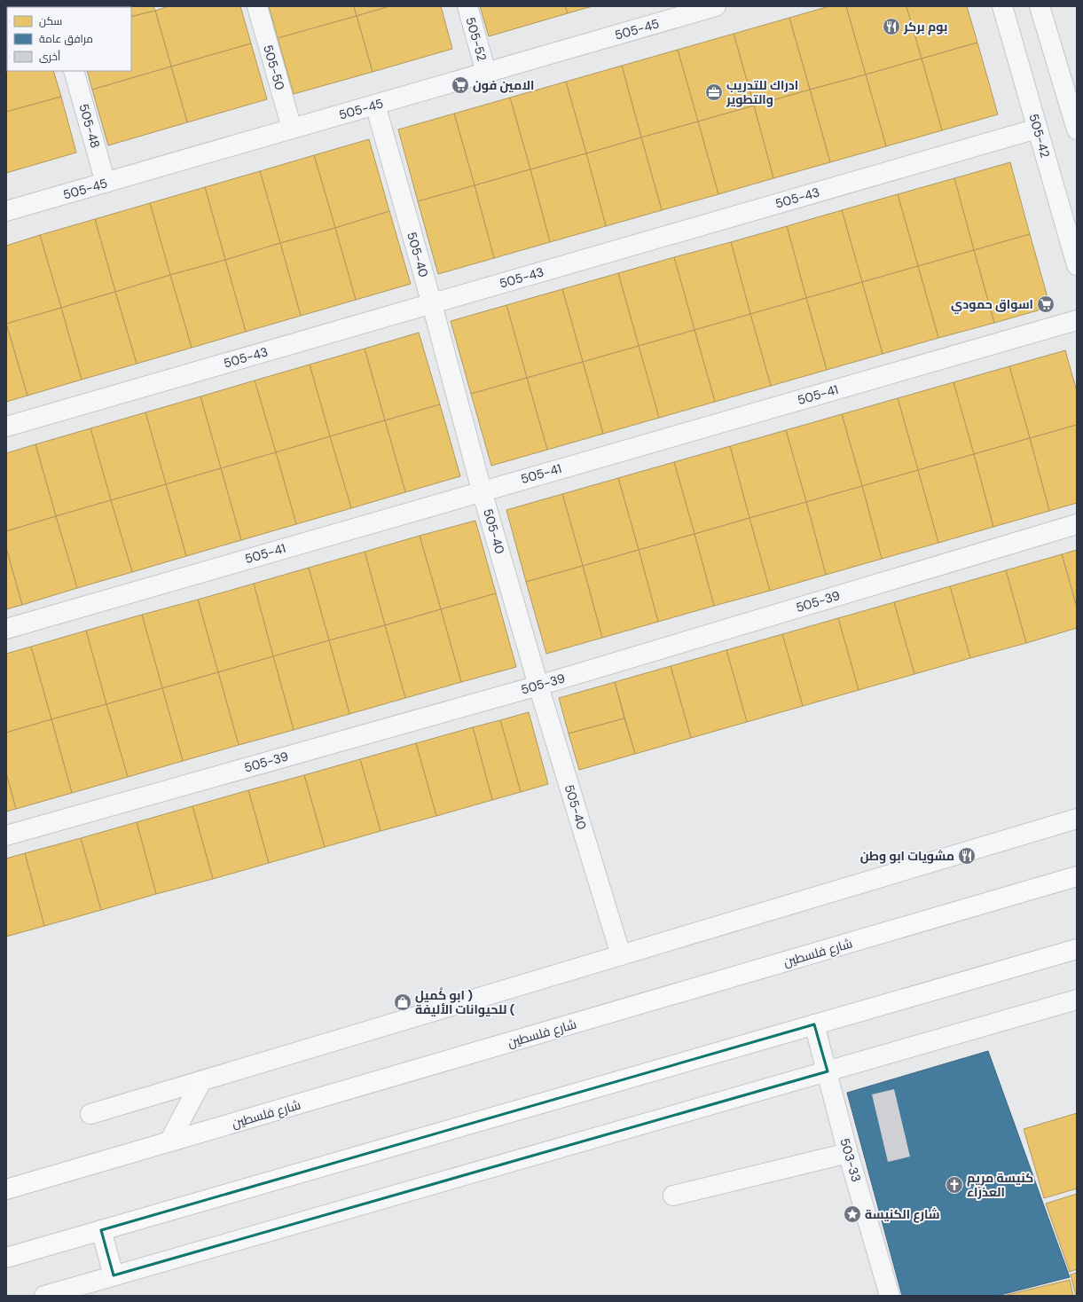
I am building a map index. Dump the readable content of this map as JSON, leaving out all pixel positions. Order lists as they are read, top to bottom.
{
  "streets": {
    "main road": ["شارع فلسطين"],
    "street": [
      "505-45",
      "505-52",
      "505-50",
      "505-48",
      "505-42",
      "505-43",
      "505-40",
      "505-41",
      "505-39",
      "503-33"
    ]
  },
  "crossings": [
    ["505-45", "505-52"],
    ["505-45", "505-50"],
    ["505-45", "505-48"],
    ["505-45", "505-40"],
    ["505-42", "505-43"],
    ["505-43", "505-40"],
    ["505-40", "505-41"],
    ["505-40", "505-39"]
  ],
  "places": {
    "restaurant": ["بوم بركر", "مشويات ابو وطن"],
    "supermarket": ["الامين فون", "اسواق حمودي"],
    "office": ["ادراك للتدريب والتطوير"],
    "shop": ["ابو كُميل ) للحيوانات الأليفة ("],
    "church": ["كنيسة مريم العذراء"],
    "place": ["شارع الكنيسة"]
  },
  "legend": ["سكن", "مرافق عامة", "أخرى"]
}
